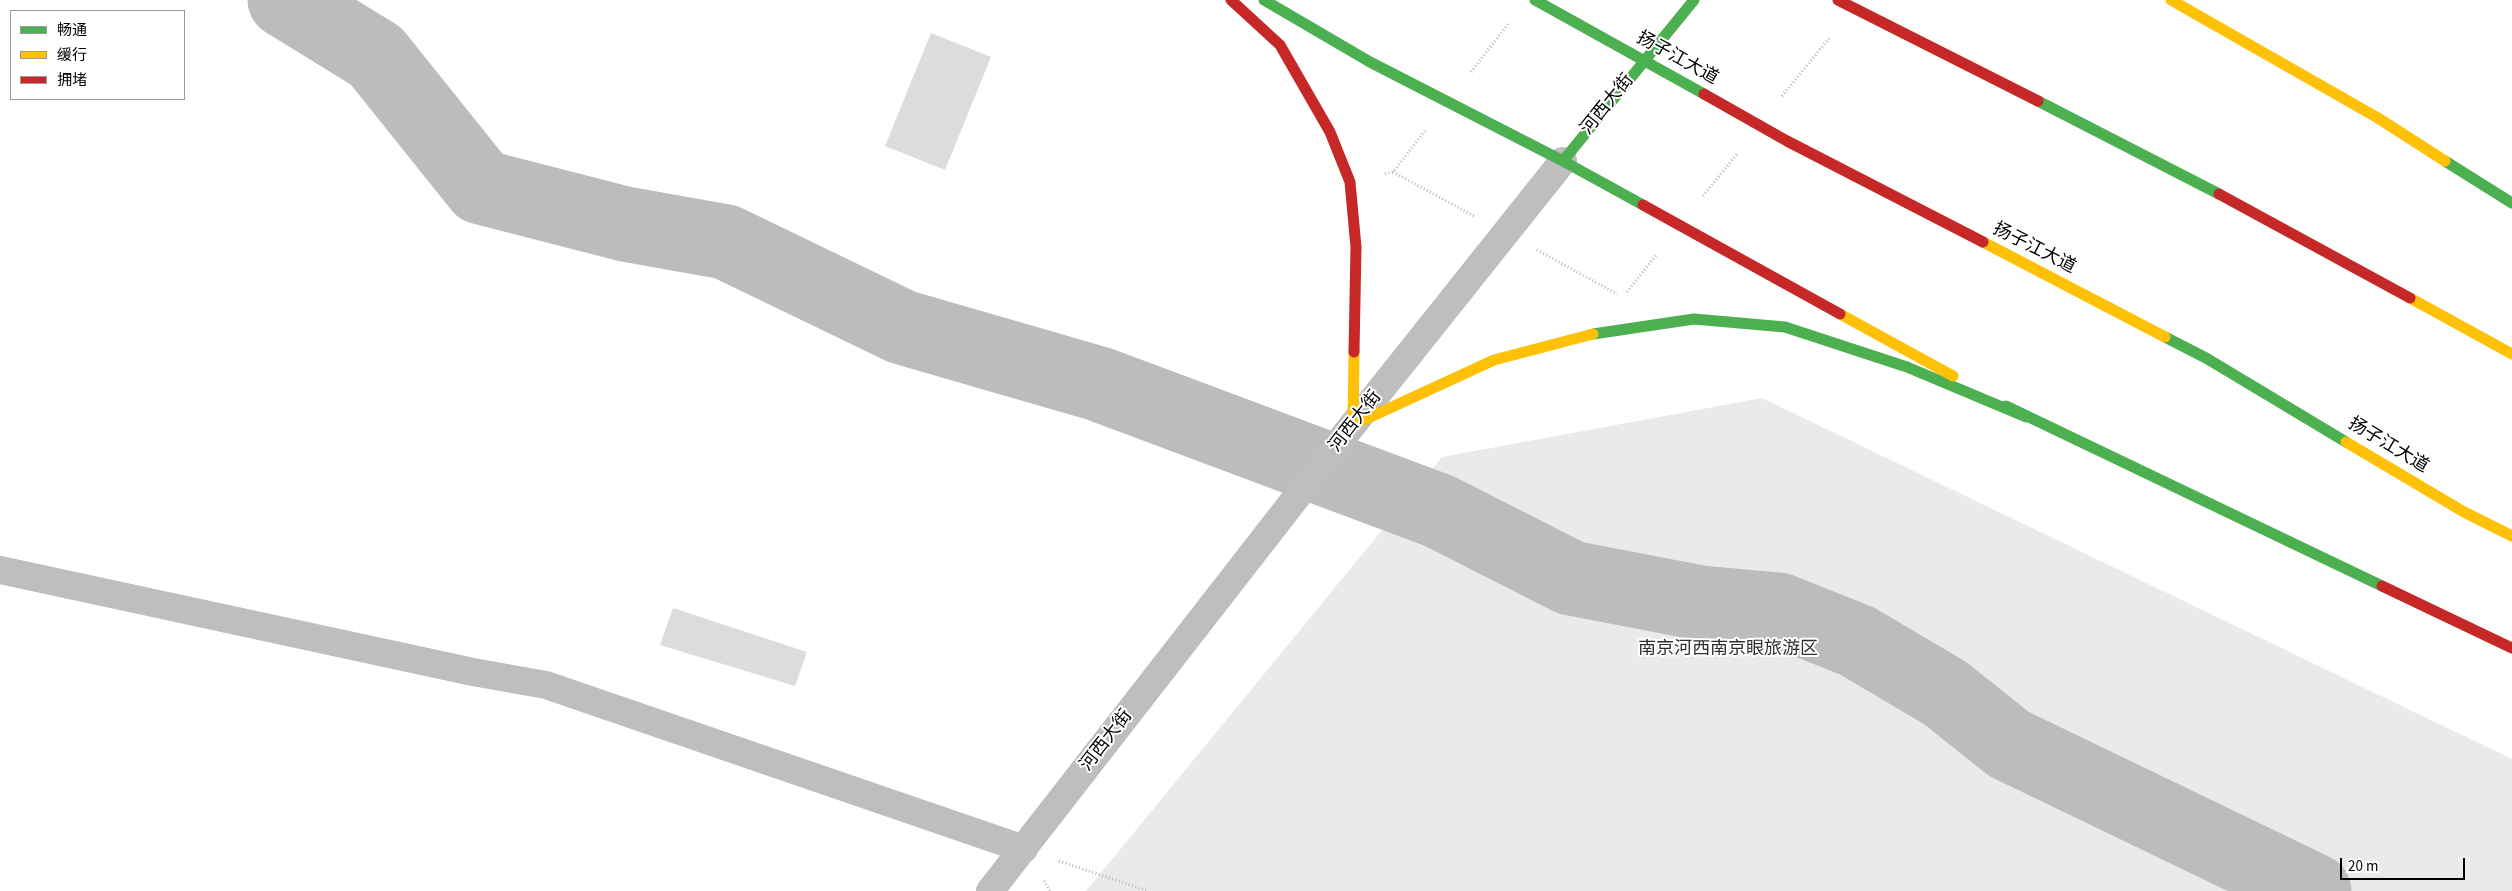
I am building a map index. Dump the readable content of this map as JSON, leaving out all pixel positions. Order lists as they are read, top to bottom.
{
  "streets": {
    "main road": ["扬子江大道", "河西大街"]
  },
  "parks": ["南京河西南京眼旅游区"],
  "legend": ["畅通", "缓行", "拥堵"],
  "scale_bar": "20 m"
}
